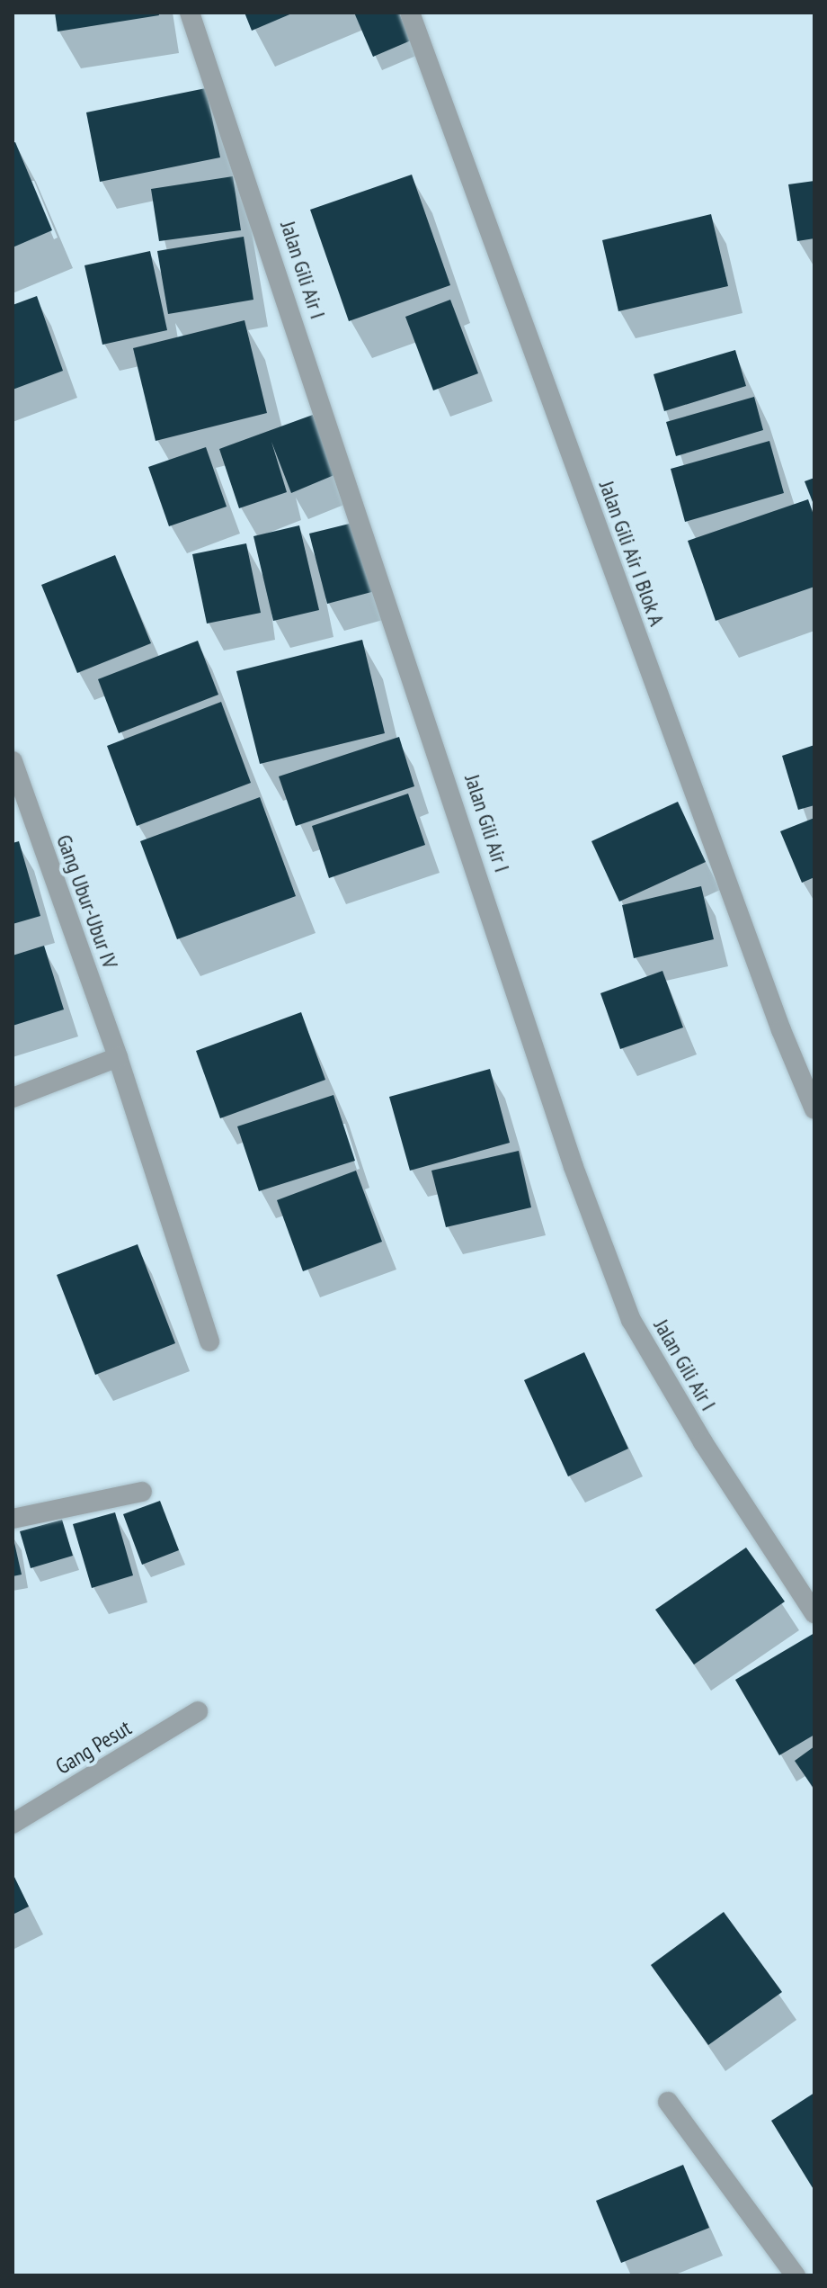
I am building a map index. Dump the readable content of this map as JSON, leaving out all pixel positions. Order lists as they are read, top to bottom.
{
  "streets": {
    "street": [
      "Jalan Gili Air I",
      "Jalan Gili Air I Blok A",
      "Gang Ubur-Ubur IV",
      "Gang Pesut"
    ]
  }
}
